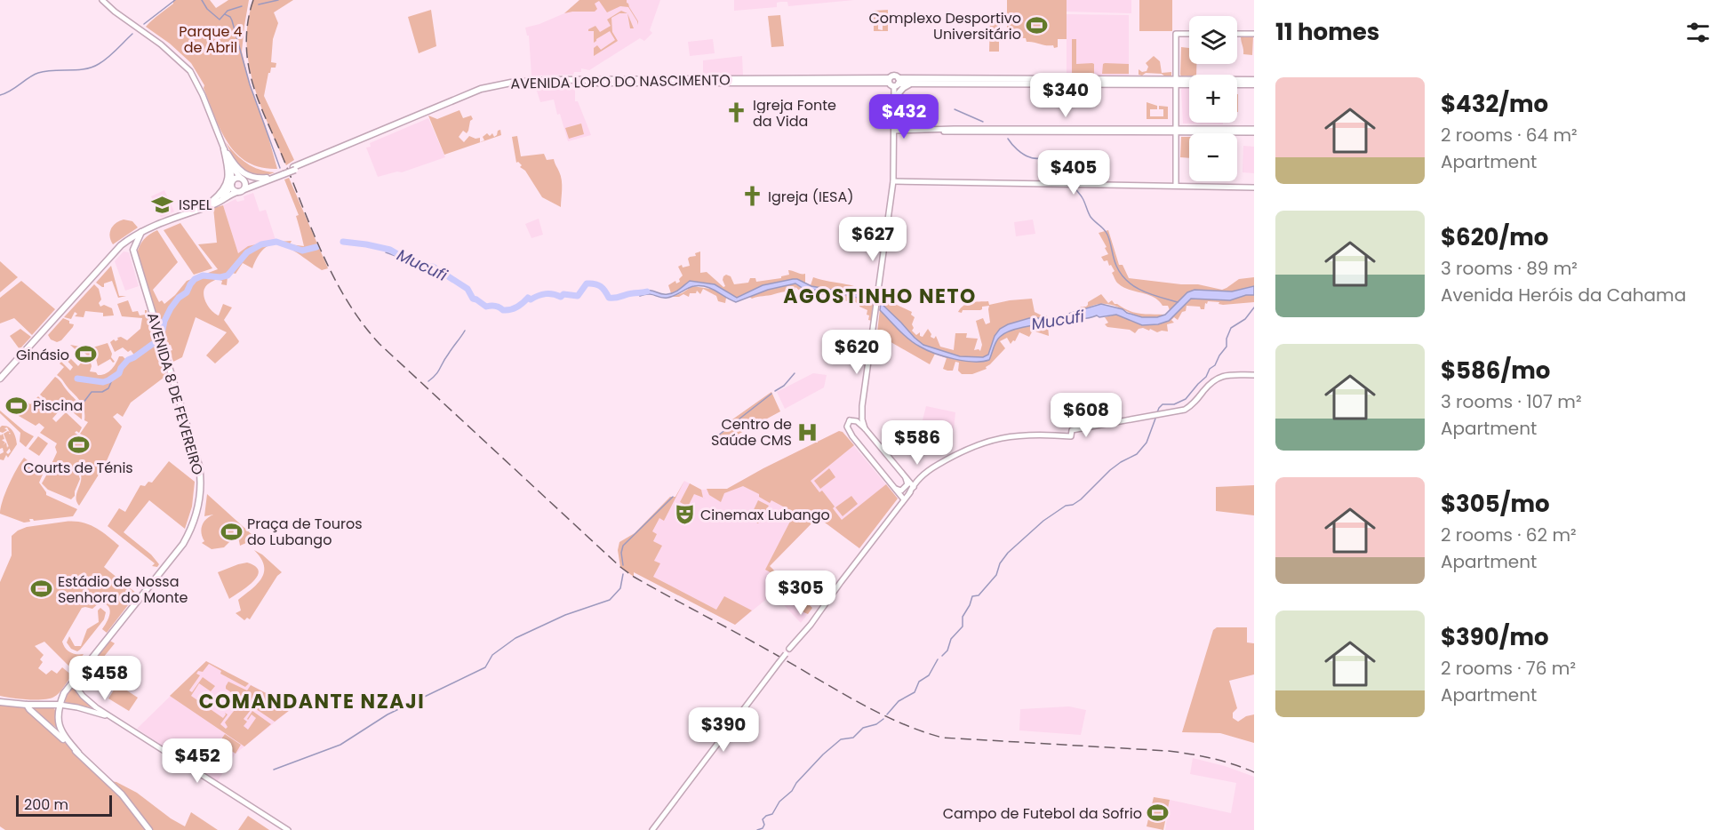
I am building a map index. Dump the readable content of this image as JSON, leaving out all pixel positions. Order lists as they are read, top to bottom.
{
  "streets": {
    "main road": ["AVENIDA LOPO DO NASCIMENTO", "AVENIDA 8 DE FEVEREIRO"]
  },
  "districts": ["AGOSTINHO NETO", "COMANDANTE NZAJI"],
  "water": ["Mucufi"],
  "parks": ["Parque 4 de Abril"],
  "places": {
    "sports": [
      "Complexo Desportivo Universitário",
      "Ginásio",
      "Piscina",
      "Courts de Ténis",
      "Praça de Touros do Lubango",
      "Estádio de Nossa Senhora do Monte",
      "Campo de Futebol da Sofrio"
    ],
    "church": ["Igreja Fonte da Vida", "Igreja (IESA)"],
    "school or university": ["ISPEL"],
    "hospital": ["Centro de Saúde CMS"],
    "theatre": ["Cinemax Lubango"]
  },
  "scale_bar": "200 m",
  "page": {
    "heading": "11 homes",
    "map_buttons": ["+", "−"],
    "list": [
      {
        "name": "$432/mo",
        "note": "2 rooms · 64 m² · Apartment"
      },
      {
        "name": "$620/mo",
        "note": "3 rooms · 89 m² · Avenida Heróis da Cahama"
      },
      {
        "name": "$586/mo",
        "note": "3 rooms · 107 m² · Apartment"
      },
      {
        "name": "$305/mo",
        "note": "2 rooms · 62 m² · Apartment"
      },
      {
        "name": "$390/mo",
        "note": "2 rooms · 76 m² · Apartment"
      }
    ],
    "price": [
      "$340",
      "$432",
      "$405",
      "$627",
      "$620",
      "$608",
      "$586",
      "$305",
      "$458",
      "$390",
      "$452"
    ],
    "scale": "200 m"
  }
}
